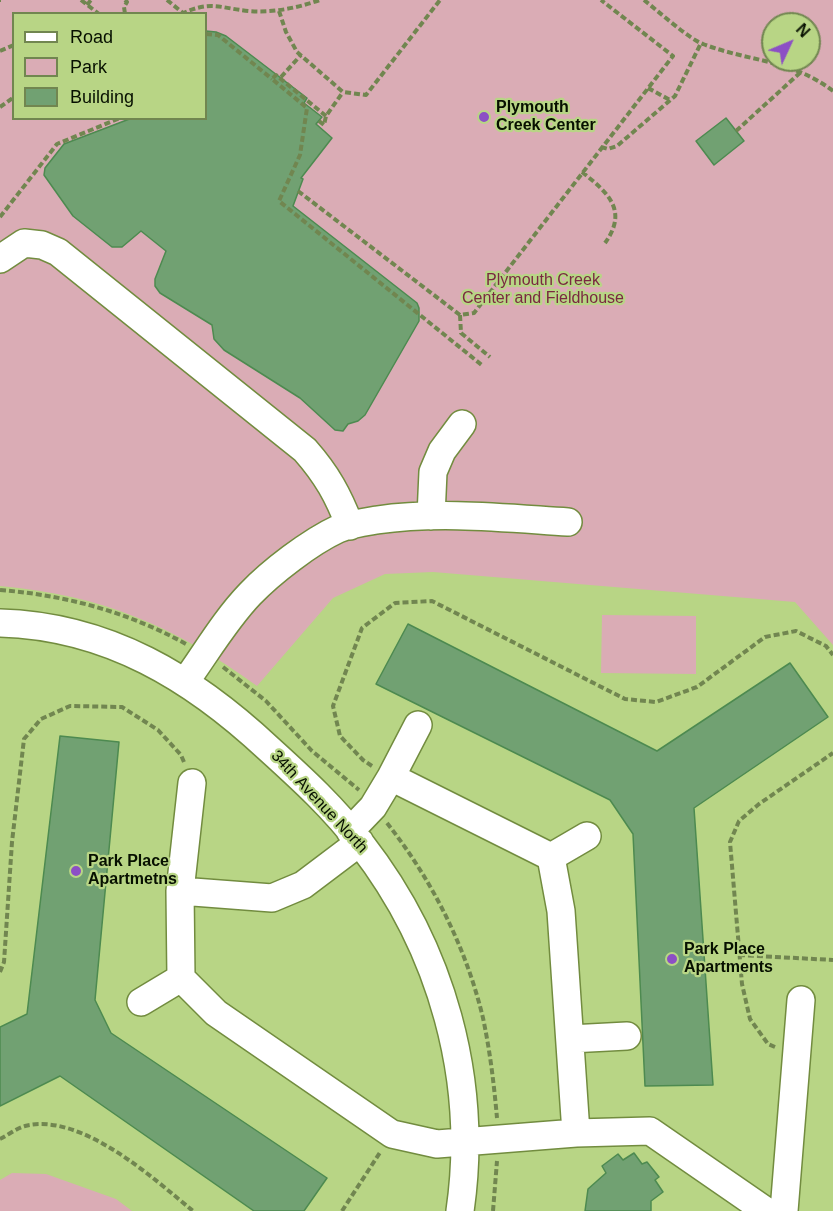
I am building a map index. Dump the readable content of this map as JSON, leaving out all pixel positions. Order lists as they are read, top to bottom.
{
  "streets": {
    "street": ["34th Avenue North"]
  },
  "parks": ["Plymouth Creek Center and Fieldhouse"],
  "places": ["Plymouth Creek Center", "Park Place Apartmetns", "Park Place Apartments"],
  "legend": ["Road", "Park", "Building"],
  "north": "top right"
}
